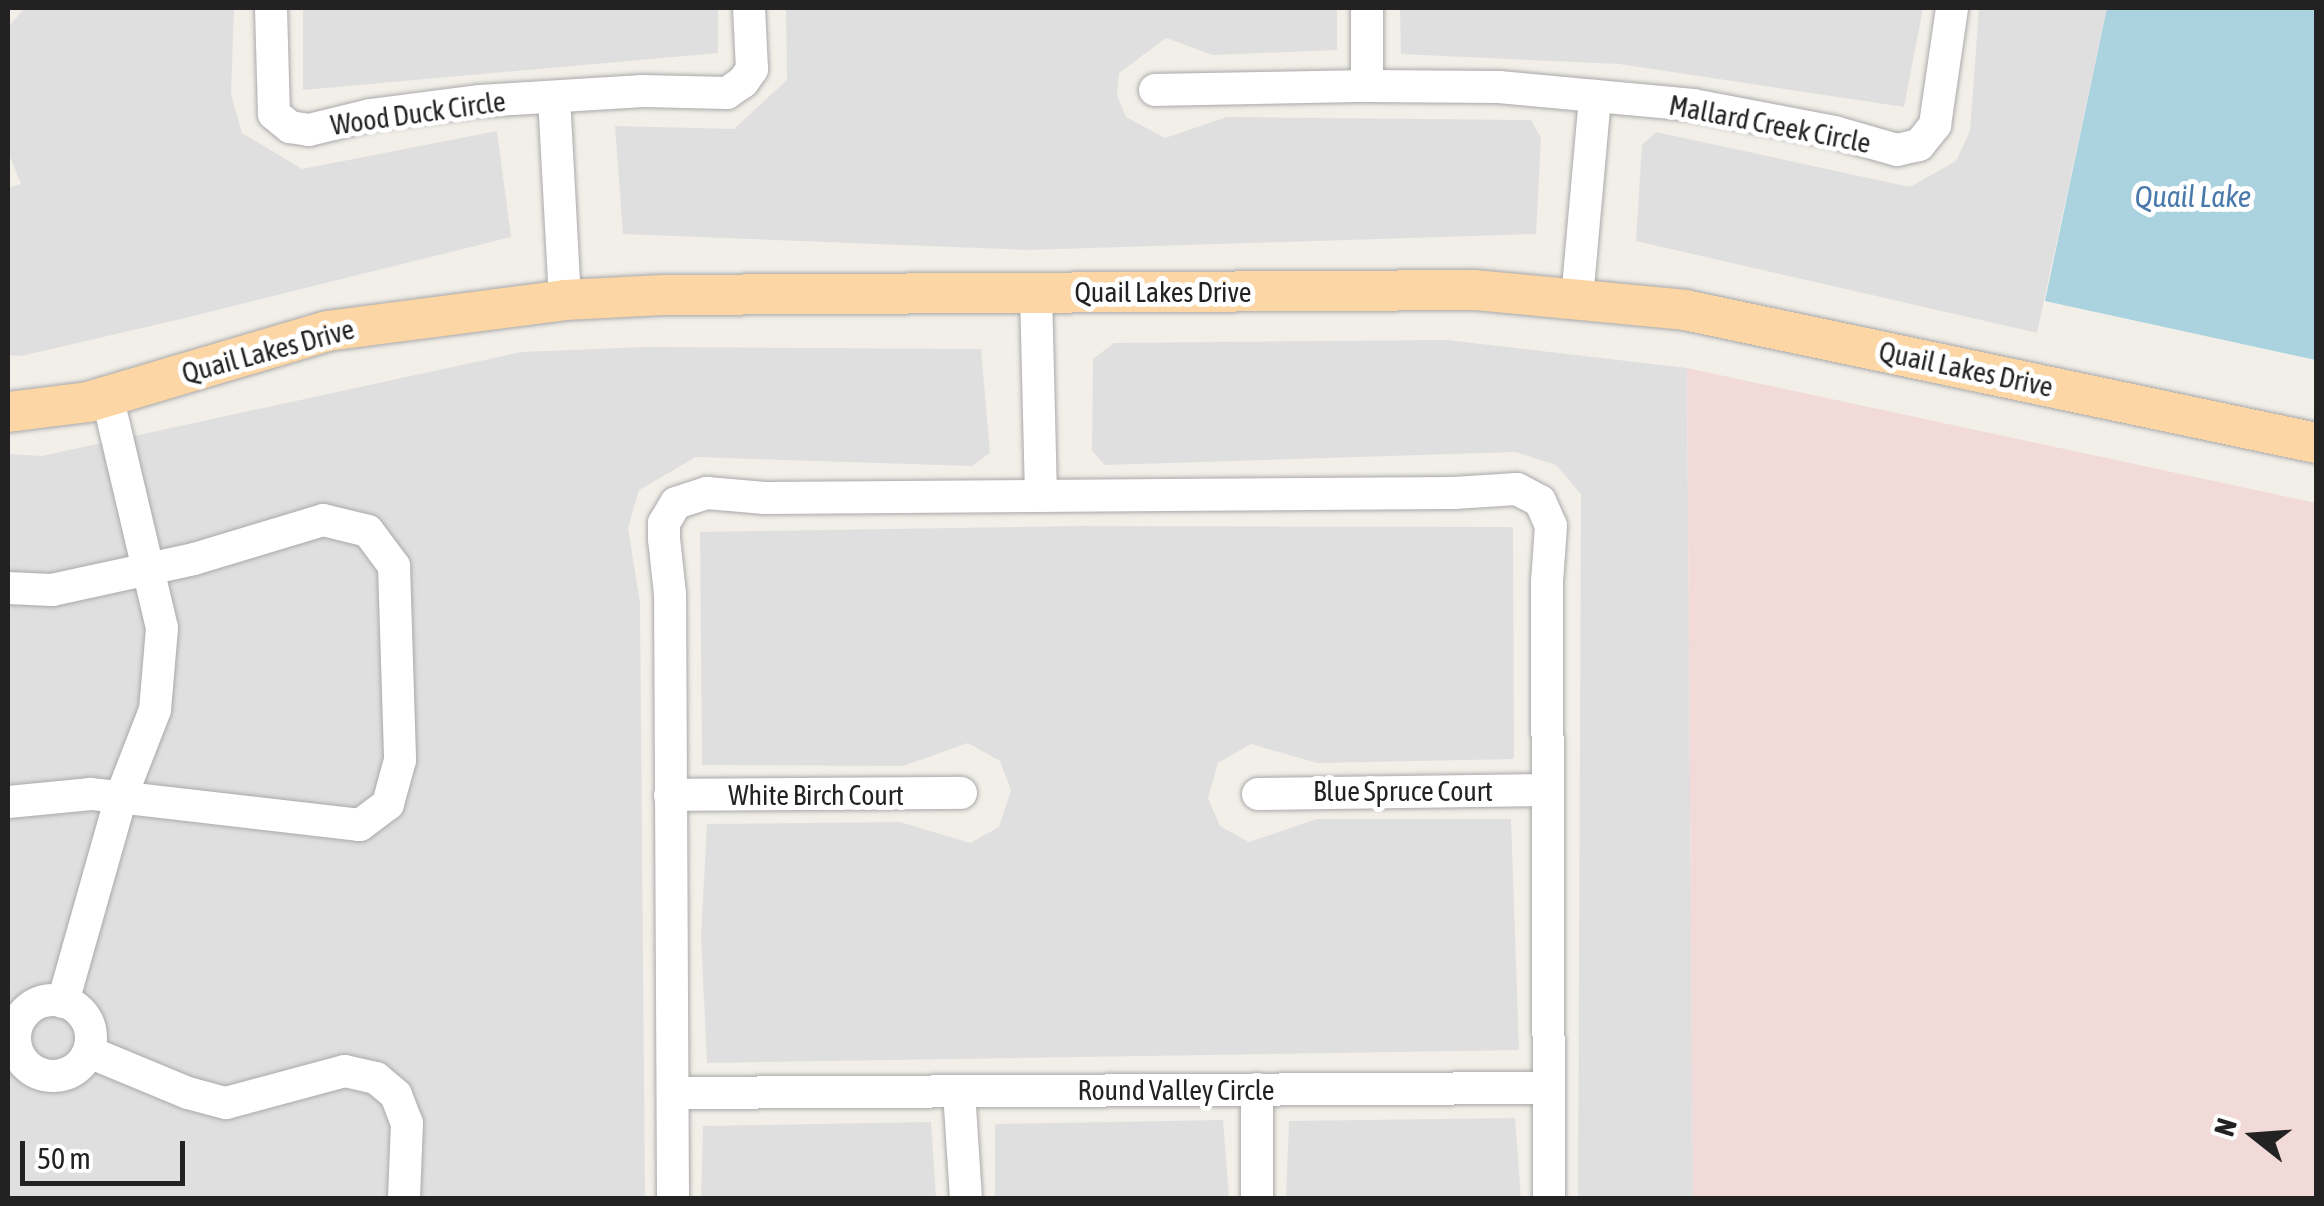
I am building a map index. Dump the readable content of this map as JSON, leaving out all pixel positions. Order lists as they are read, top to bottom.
{
  "streets": {
    "main road": ["Quail Lakes Drive"],
    "street": [
      "Wood Duck Circle",
      "Mallard Creek Circle",
      "Blue Spruce Court",
      "White Birch Court",
      "Round Valley Circle"
    ]
  },
  "water": ["Quail Lake"],
  "scale_bar": "50 m",
  "north": "left"
}
